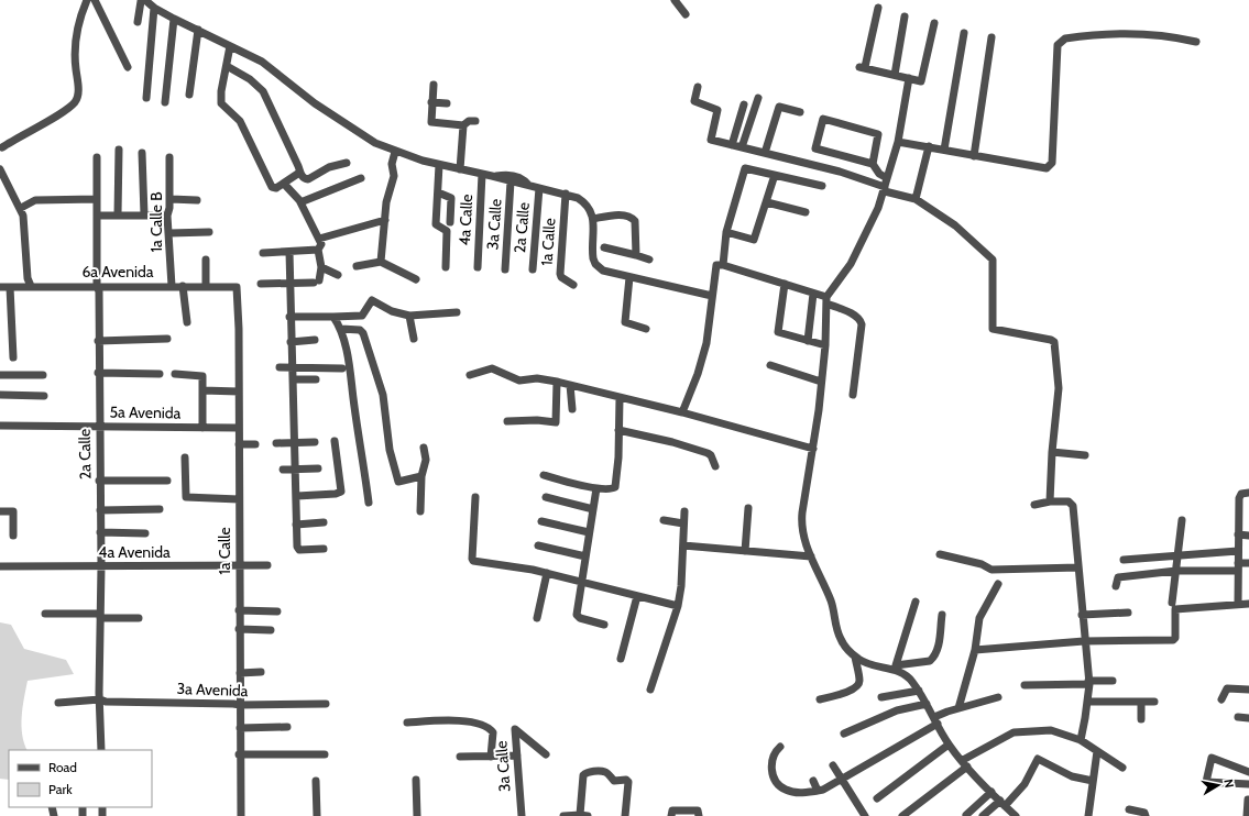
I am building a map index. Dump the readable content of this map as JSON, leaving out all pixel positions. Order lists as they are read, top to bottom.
{
  "streets": {
    "street": [
      "4a Calle",
      "1a Calle B",
      "3a Calle",
      "2a Calle",
      "1a Calle",
      "6a Avenida",
      "5a Avenida",
      "4a Avenida",
      "3a Avenida"
    ]
  },
  "crossings": [
    ["1a Calle B", "6a Avenida"],
    ["2a Calle", "6a Avenida"],
    ["2a Calle", "5a Avenida"],
    ["2a Calle", "4a Avenida"],
    ["2a Calle", "3a Avenida"],
    ["1a Calle", "6a Avenida"],
    ["1a Calle", "5a Avenida"],
    ["1a Calle", "4a Avenida"],
    ["1a Calle", "3a Avenida"]
  ],
  "legend": ["Road", "Park"],
  "north": "right"
}
